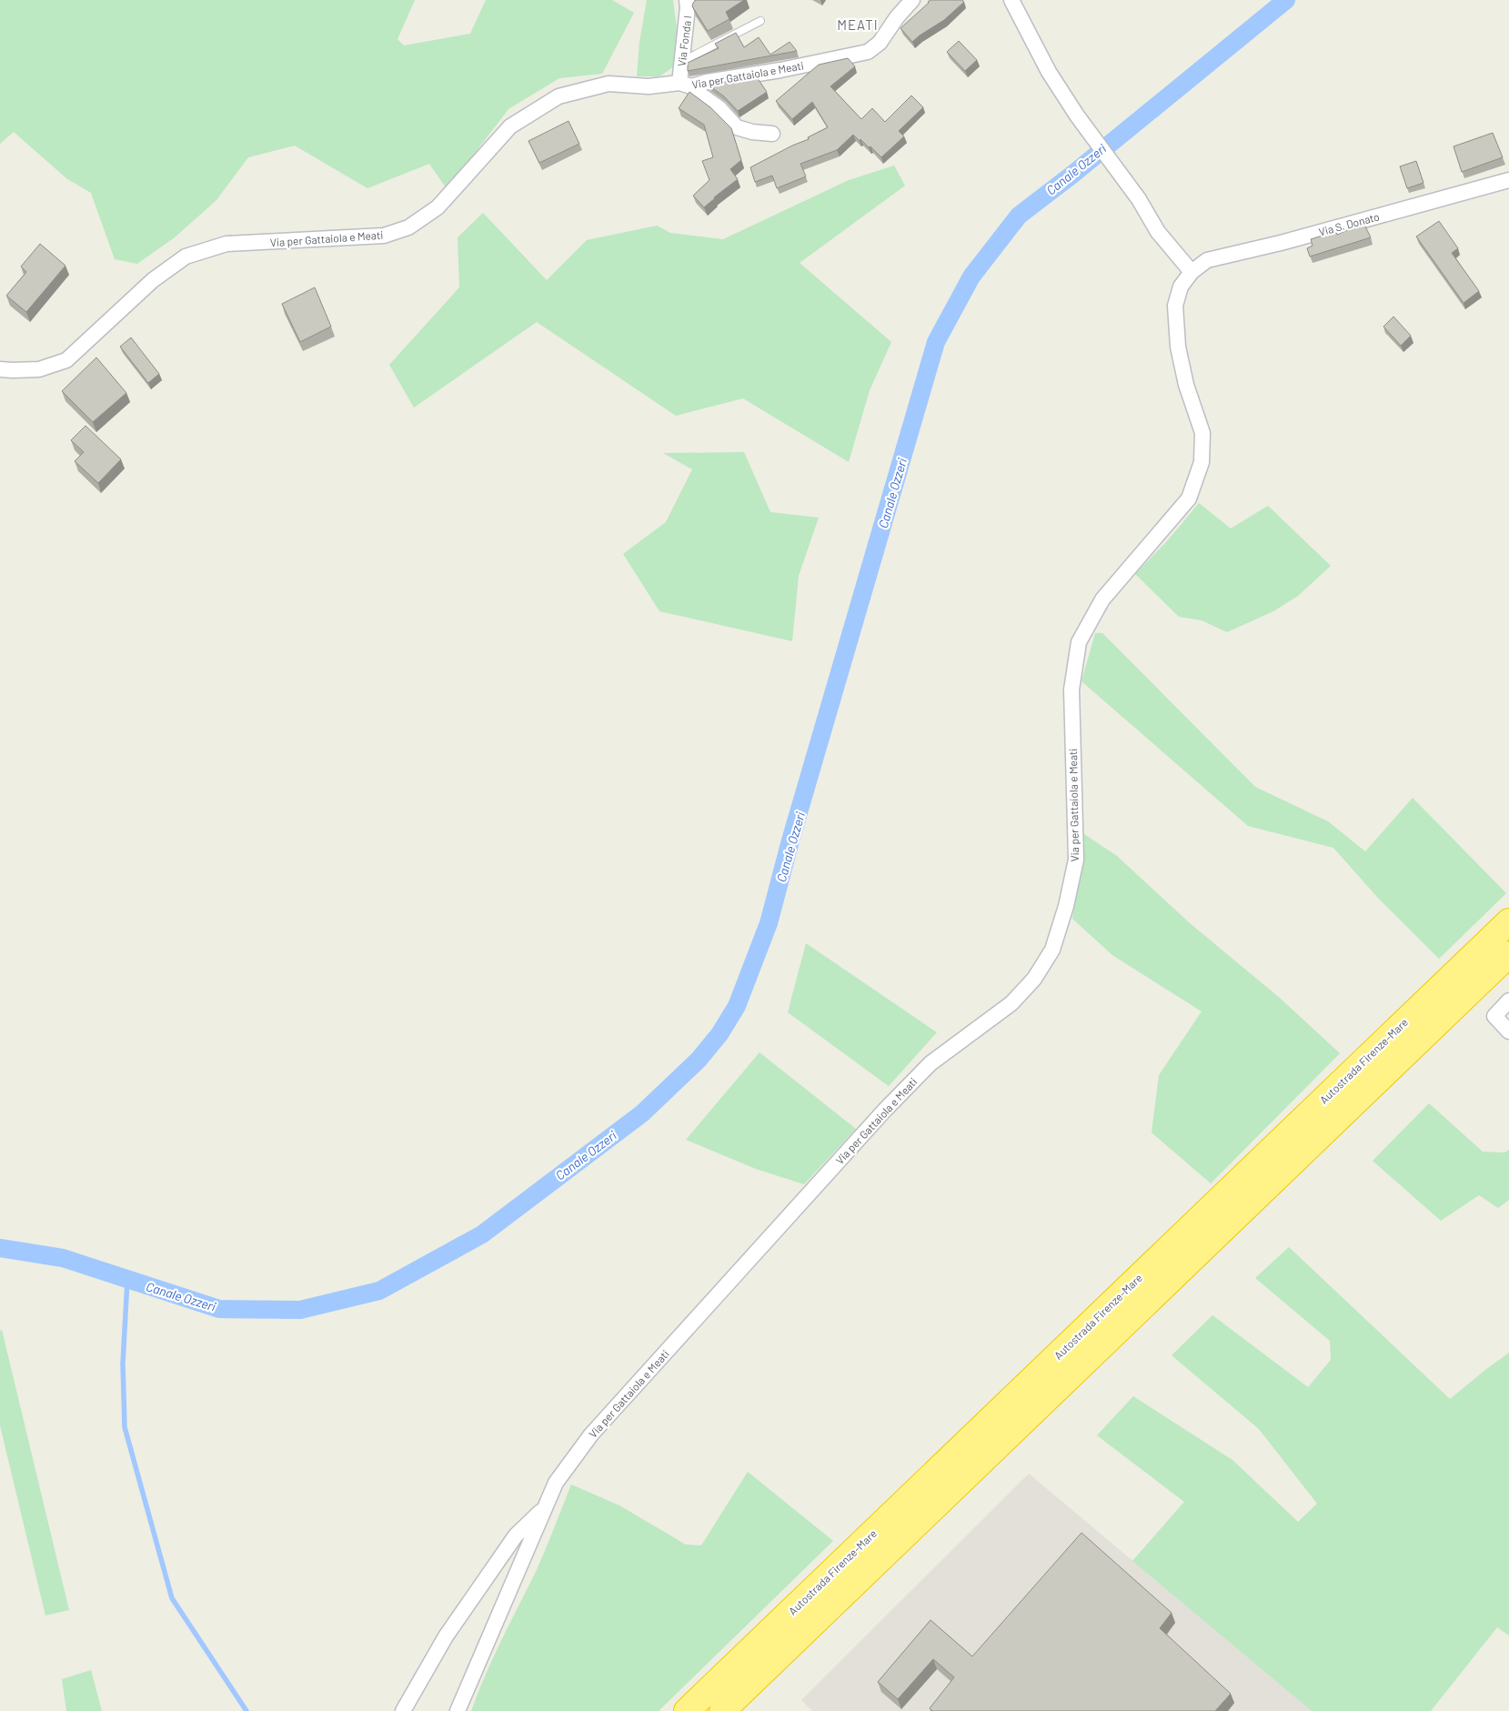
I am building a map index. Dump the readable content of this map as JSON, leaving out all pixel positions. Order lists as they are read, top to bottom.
{
  "streets": {
    "highway": ["Autostrada Firenze-Mare"],
    "street": ["Via Fonda I", "Via per Gattaiola e Meati", "Via S. Donato"]
  },
  "crossings": [
    ["Via Fonda I", "Via per Gattaiola e Meati"],
    ["Via per Gattaiola e Meati", "Via S. Donato"]
  ],
  "districts": ["MEATI"],
  "water": ["Canale Ozzeri"]
}
